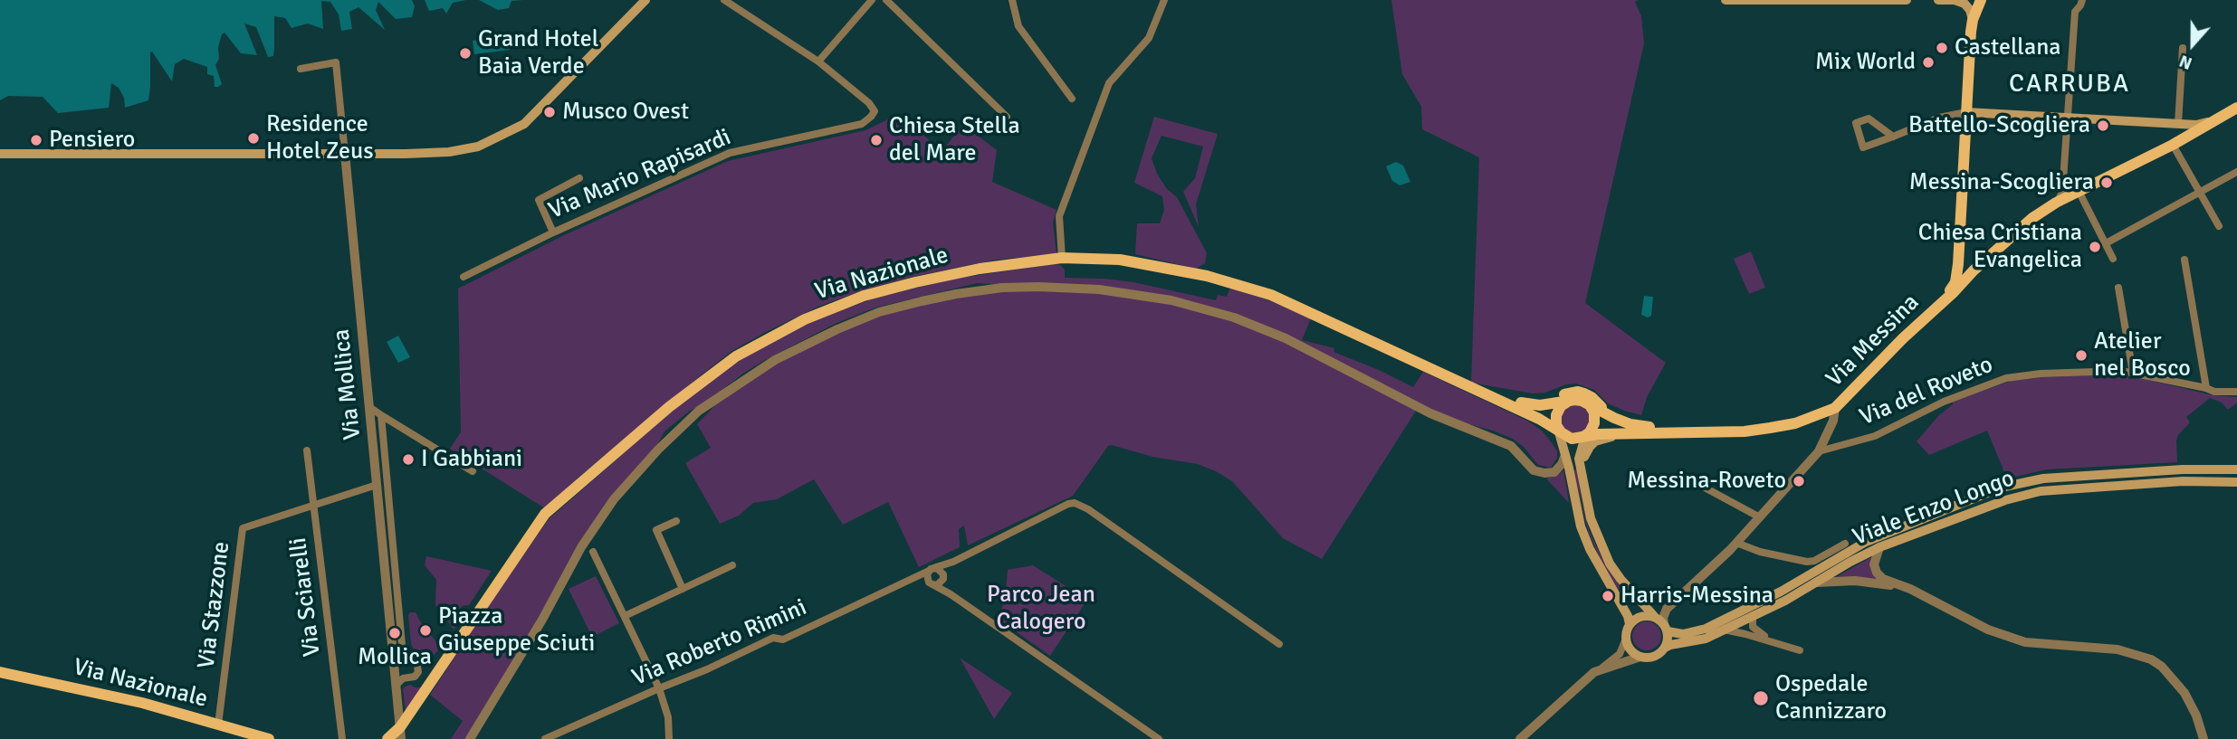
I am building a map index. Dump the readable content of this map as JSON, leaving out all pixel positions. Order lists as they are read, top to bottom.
{
  "streets": {
    "main road": ["Via Nazionale", "Via Messina", "Viale Enzo Longo"],
    "street": [
      "Via Mario Rapisardi",
      "Via Mollica",
      "Via del Roveto",
      "Via Sciarelli",
      "Via Stazzone",
      "Via Roberto Rimini"
    ]
  },
  "crossings": [
    ["Via Nazionale", "Via Mollica"],
    ["Via Nazionale", "Via Stazzone"],
    ["Via Messina", "Via del Roveto"],
    ["Via Messina", "Viale Enzo Longo"],
    ["Via Sciarelli", "Via Stazzone"]
  ],
  "districts": ["CARRUBA"],
  "parks": ["Parco Jean Calogero"],
  "places": [
    "Castellana",
    "Grand Hotel Baia Verde",
    "Mix World",
    "Musco Ovest",
    "Battello-Scogliera",
    "Residence Hotel Zeus",
    "Pensiero",
    "Chiesa Stella del Mare",
    "Messina-Scogliera",
    "Chiesa Cristiana Evangelica",
    "Atelier nel Bosco",
    "I Gabbiani",
    "Messina-Roveto",
    "Harris-Messina",
    "Piazza Giuseppe Sciuti",
    "Mollica",
    "Ospedale Cannizzaro"
  ],
  "north": "bottom"
}
